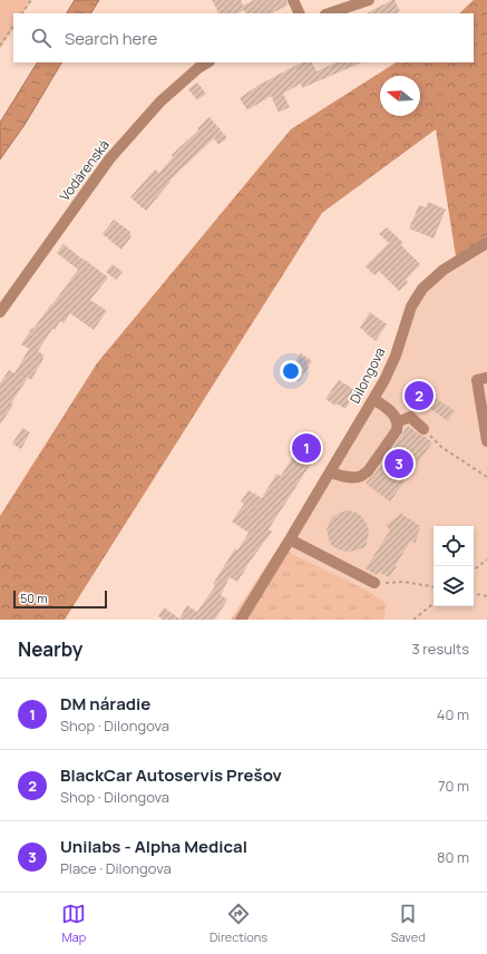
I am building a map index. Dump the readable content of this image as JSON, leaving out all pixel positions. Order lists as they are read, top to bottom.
{
  "streets": {
    "street": ["Vodárenská", "Dilongova"]
  },
  "scale_bar": "50 m",
  "north": "left",
  "page": {
    "search": "Search here",
    "pins": ["2", "1", "3"],
    "scale": "50 m",
    "heading": ["Nearby", "3 results"],
    "list": [
      {
        "mark": "1",
        "name": "DM náradie",
        "note": "Shop · Dilongova",
        "value": "40 m"
      },
      {
        "mark": "2",
        "name": "BlackCar Autoservis Prešov",
        "note": "Shop · Dilongova",
        "value": "70 m"
      },
      {
        "mark": "3",
        "name": "Unilabs - Alpha Medical",
        "note": "Place · Dilongova",
        "value": "80 m"
      }
    ],
    "nav": ["Map", "Directions", "Saved"]
  }
}
